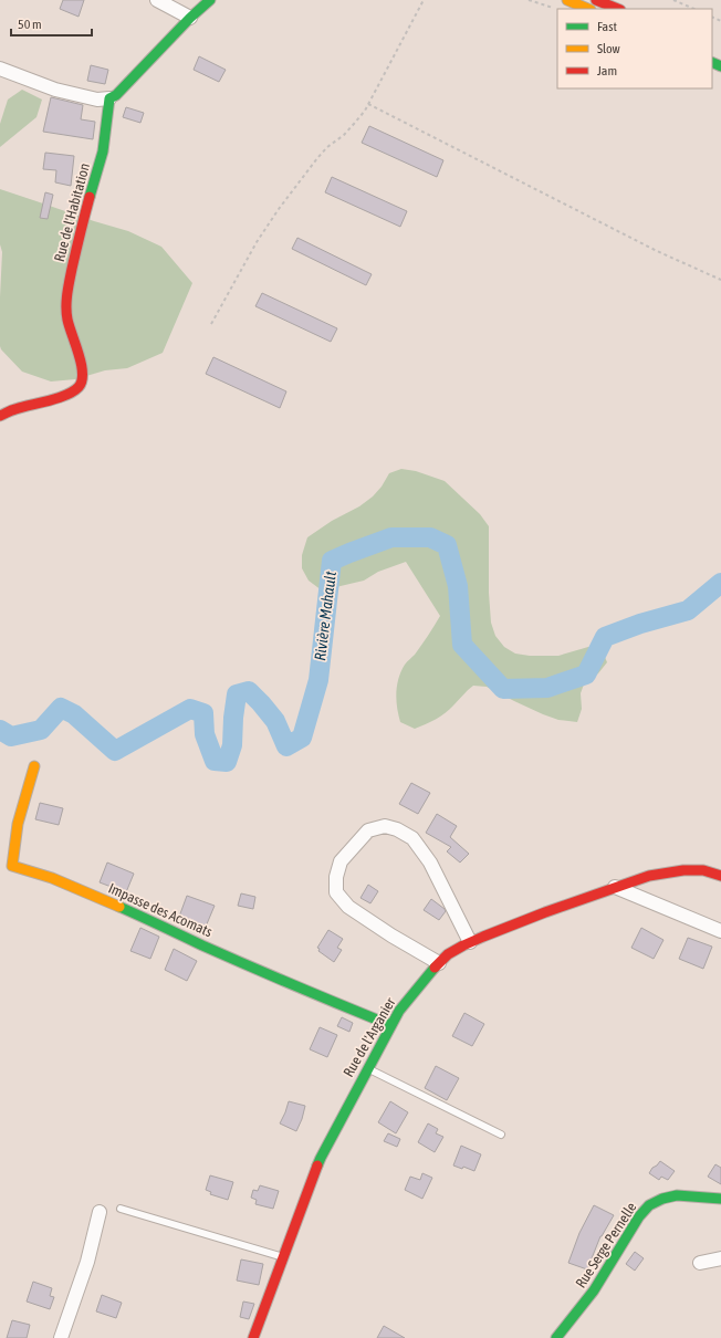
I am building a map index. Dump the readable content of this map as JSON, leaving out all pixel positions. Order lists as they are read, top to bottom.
{
  "streets": {
    "main road": [
      "Rue de l'Habitation",
      "Impasse des Acomats",
      "Rue de l'Arganier",
      "Rue Serge Pernelle"
    ]
  },
  "crossings": [
    ["Impasse des Acomats", "Rue de l'Arganier"]
  ],
  "water": ["Rivière Mahault"],
  "legend": ["Fast", "Slow", "Jam"],
  "scale_bar": "50 m"
}
